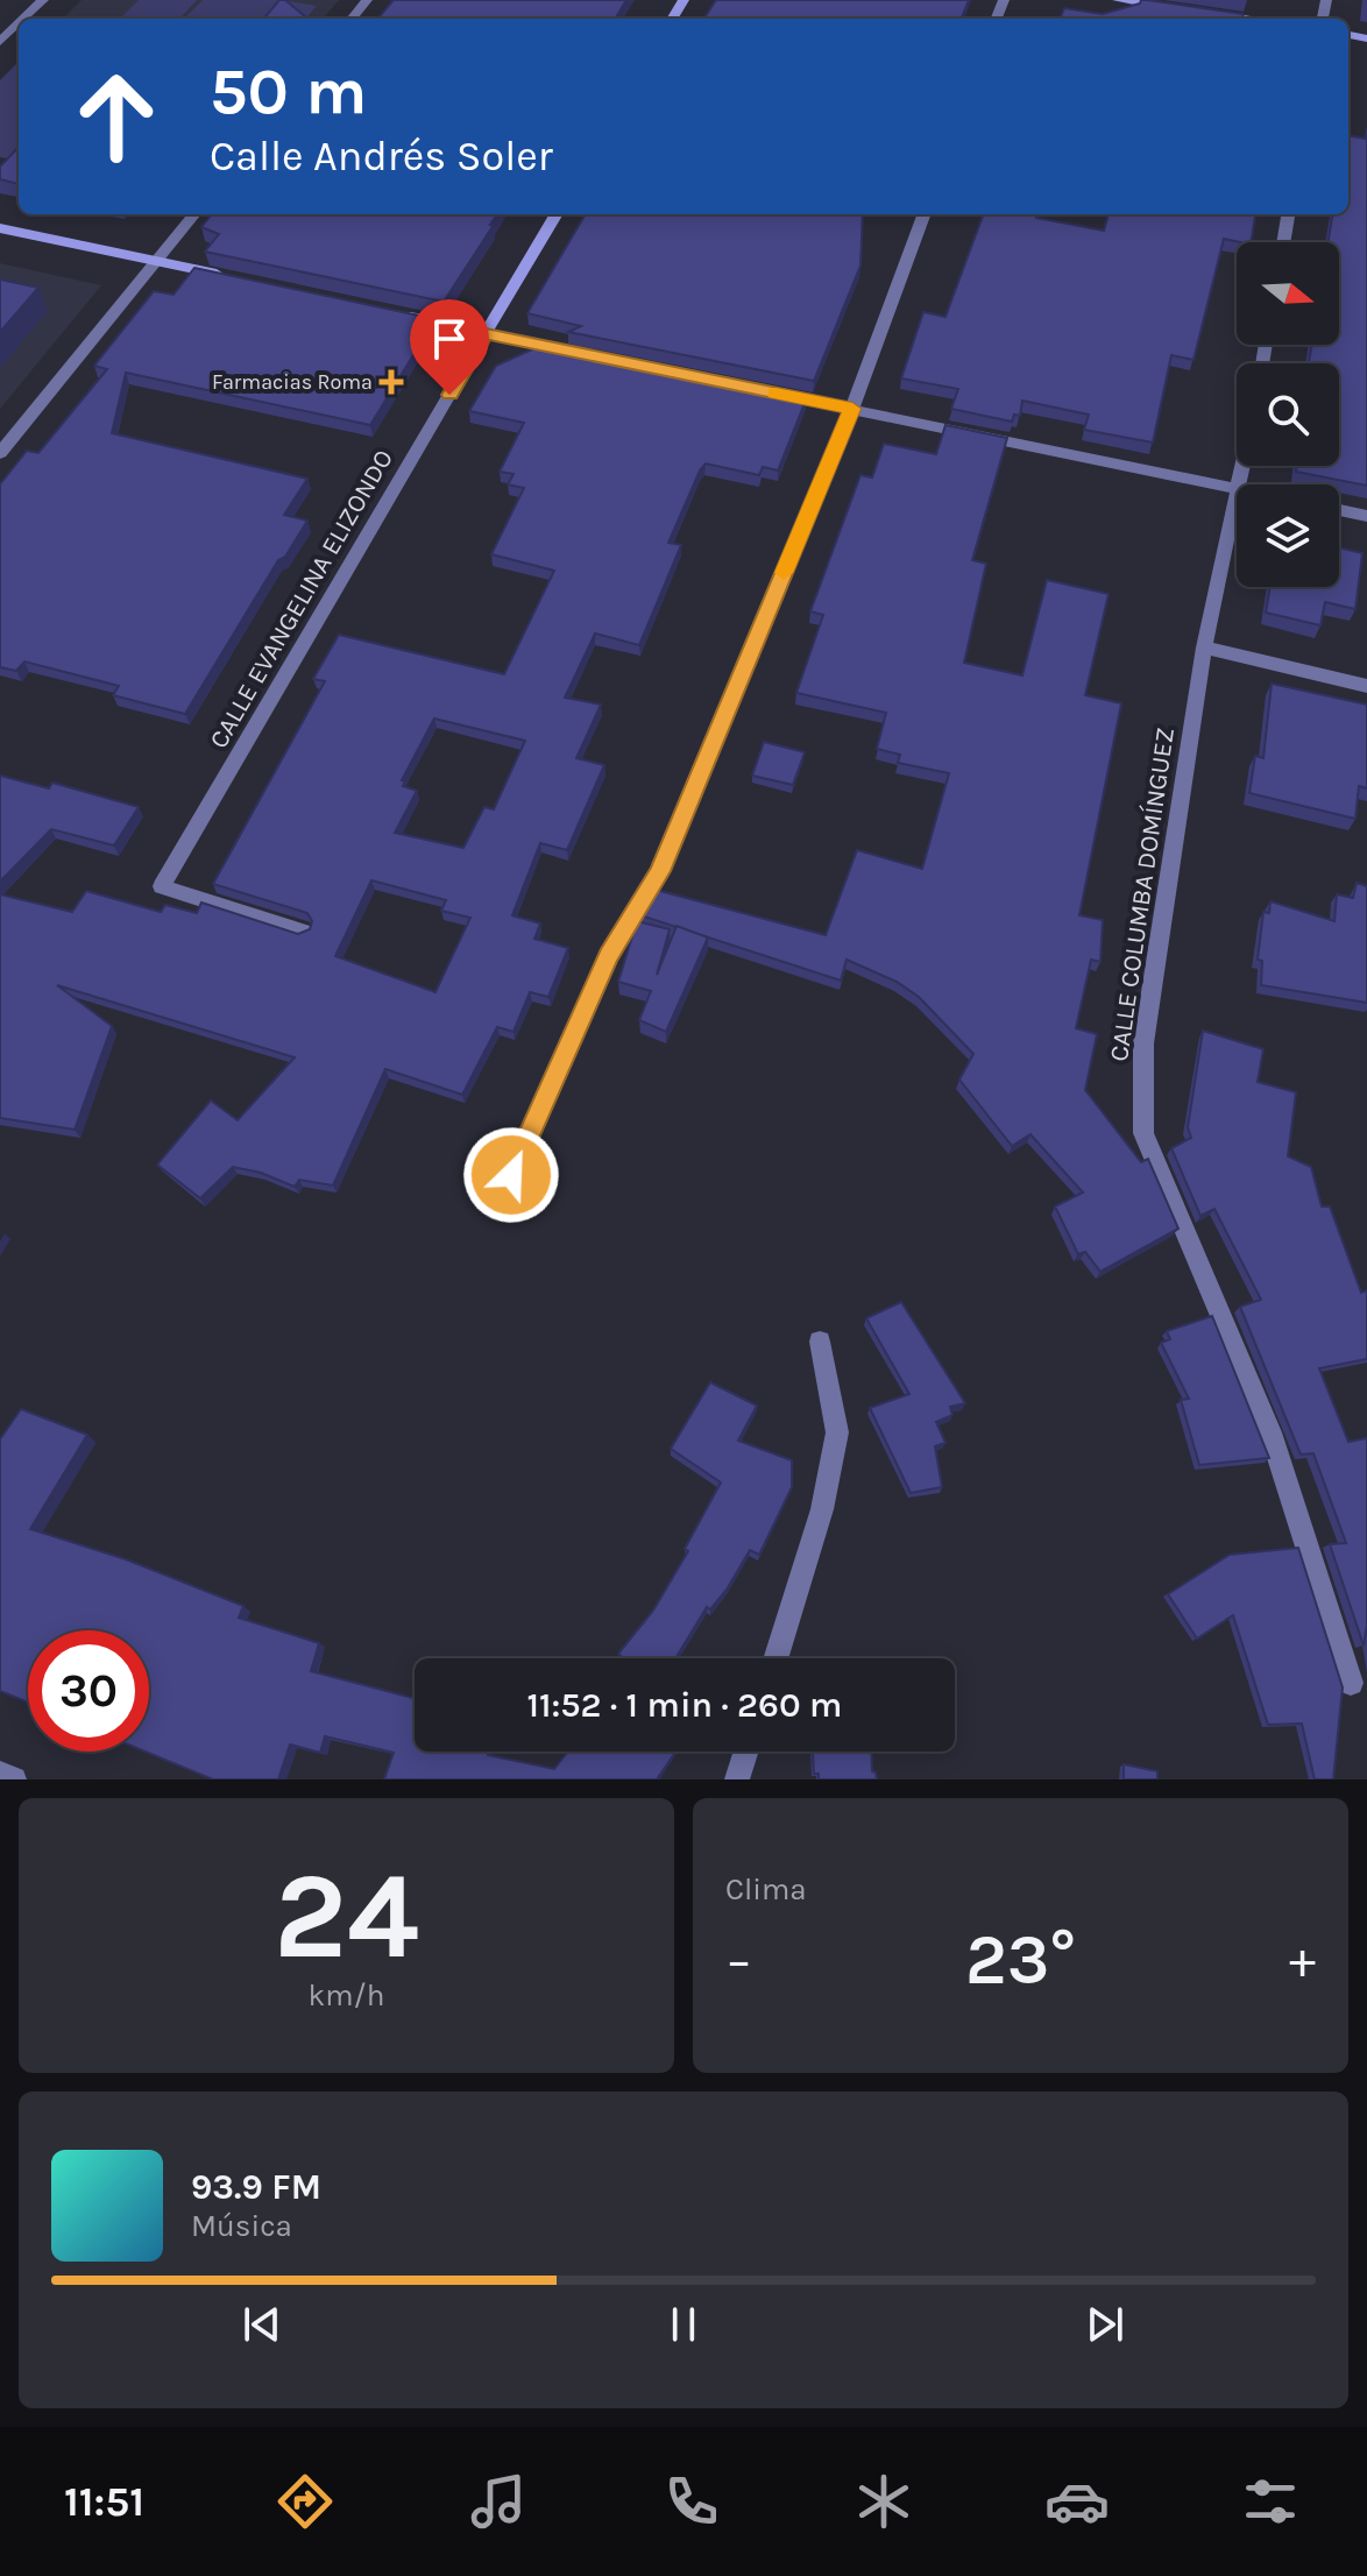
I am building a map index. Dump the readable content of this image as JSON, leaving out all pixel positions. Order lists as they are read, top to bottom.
{
  "streets": {
    "main road": ["CALLE EVANGELINA ELIZONDO"],
    "street": ["CALLE COLUMBA DOMÍNGUEZ"]
  },
  "places": {
    "health": ["Farmacias Roma"]
  },
  "north": "right",
  "page": {
    "turn": ["50 m", "Calle Andrés Soler"],
    "limit": "30",
    "trip": "11:52 · 1 min · 260 m",
    "tile": [
      ["24", "km/h"],
      "Clima"
    ],
    "heat": ["−", "23°", "+"],
    "song": ["93.9 FM", "Música"],
    "tabs": "11:51"
  }
}
